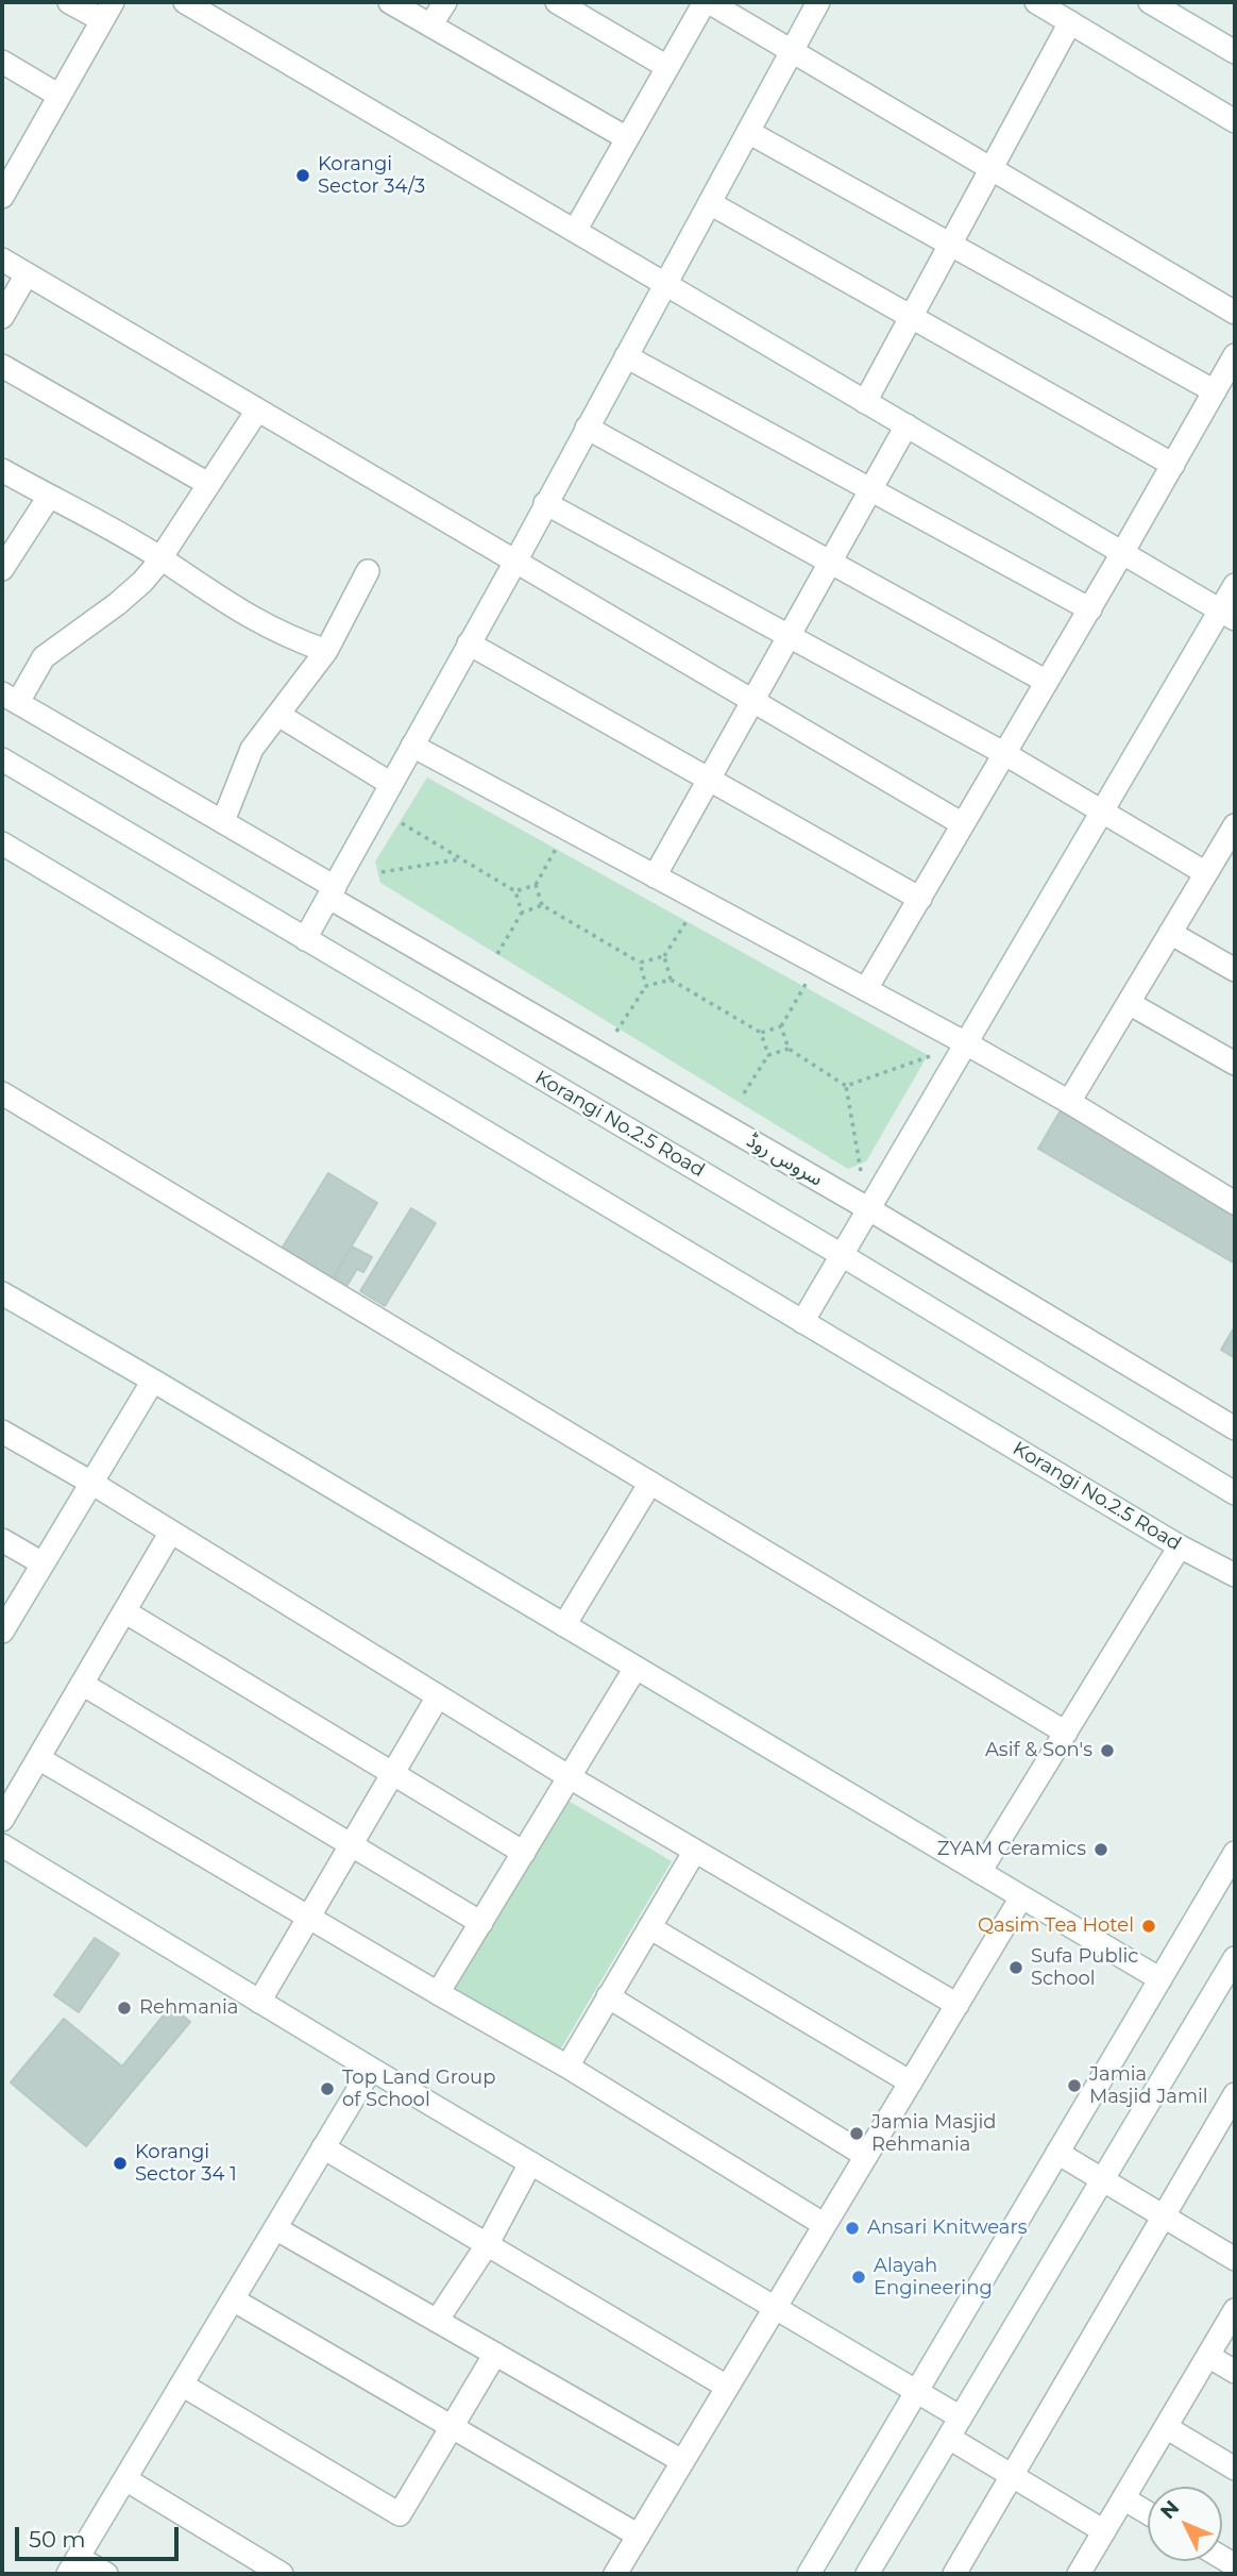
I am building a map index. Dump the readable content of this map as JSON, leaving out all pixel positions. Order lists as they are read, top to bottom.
{
  "streets": {
    "street": ["Korangi No.2.5 Road", "سروس روڈ"]
  },
  "places": [
    "Korangi Sector 34/3",
    "Asif & Son's",
    "ZYAM Ceramics",
    "Qasim Tea Hotel",
    "Sufa Public School",
    "Rehmania",
    "Jamia Masjid Jamil",
    "Top Land Group of School",
    "Jamia Masjid Rehmania",
    "Korangi Sector 34 1",
    "Ansari Knitwears",
    "Alayah Engineering"
  ],
  "scale_bar": "50 m",
  "north": "top left"
}
